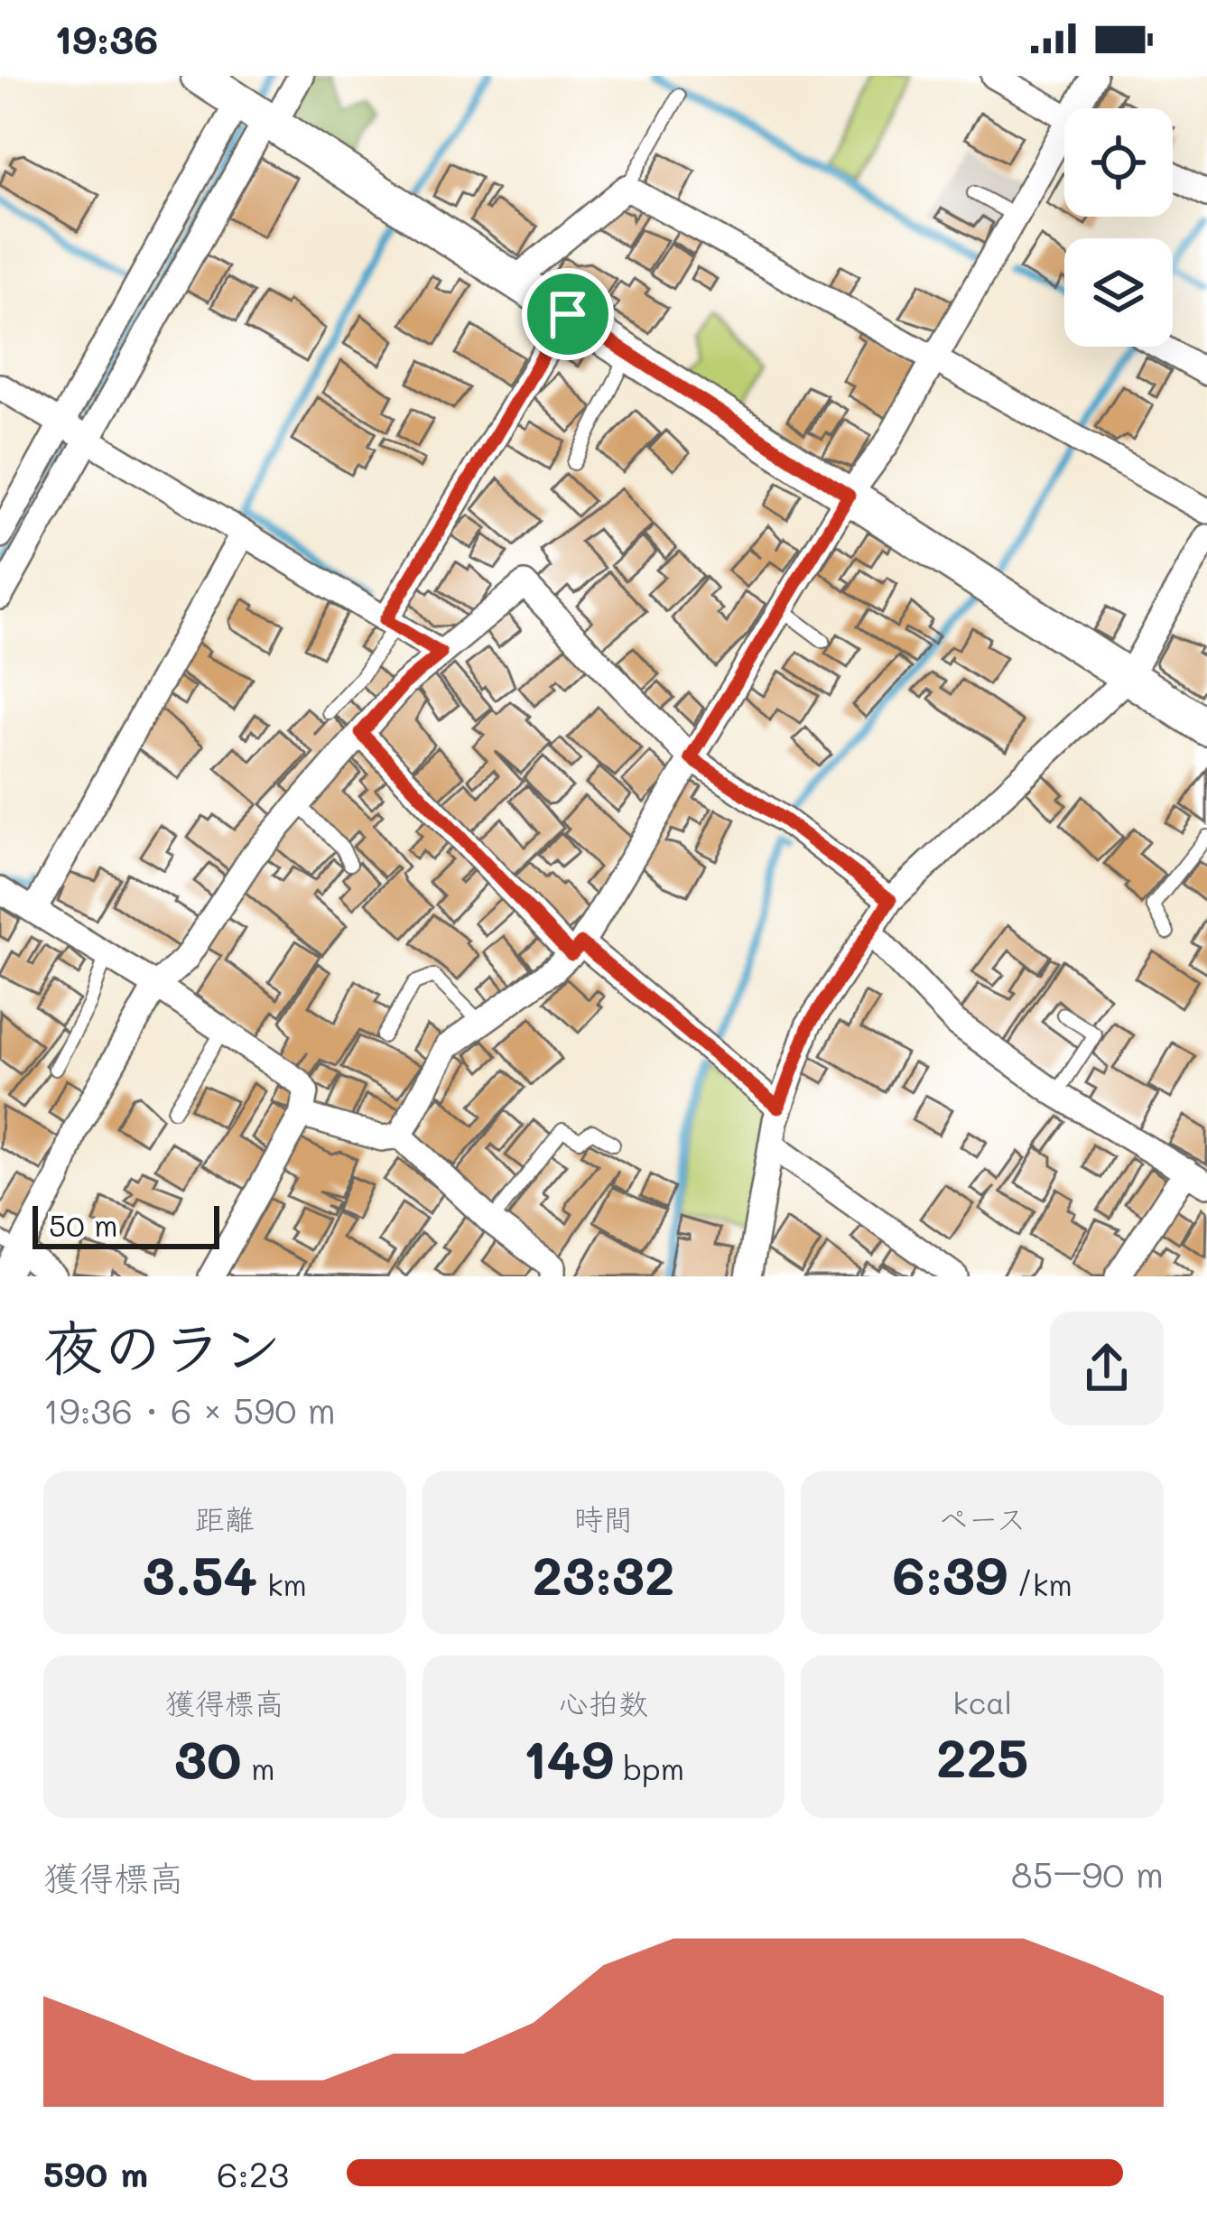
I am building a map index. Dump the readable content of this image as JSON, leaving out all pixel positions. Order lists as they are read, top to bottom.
{
  "scale_bar": "50 m",
  "page": {
    "status": "19:36",
    "scale": "50 m",
    "heading": ["夜のラン", "19:36 · 6 × 590 m"],
    "stats": [
      ["距離", "3.54 km"],
      ["時間", "23:32"],
      ["ペース", "6:39 /km"],
      ["獲得標高", "30 m"],
      ["心拍数", "149 bpm"],
      ["kcal", "225"]
    ],
    "chart": ["獲得標高", "85–90 m"],
    "list": [
      {
        "name": "590 m",
        "note": "6:23"
      }
    ]
  }
}
